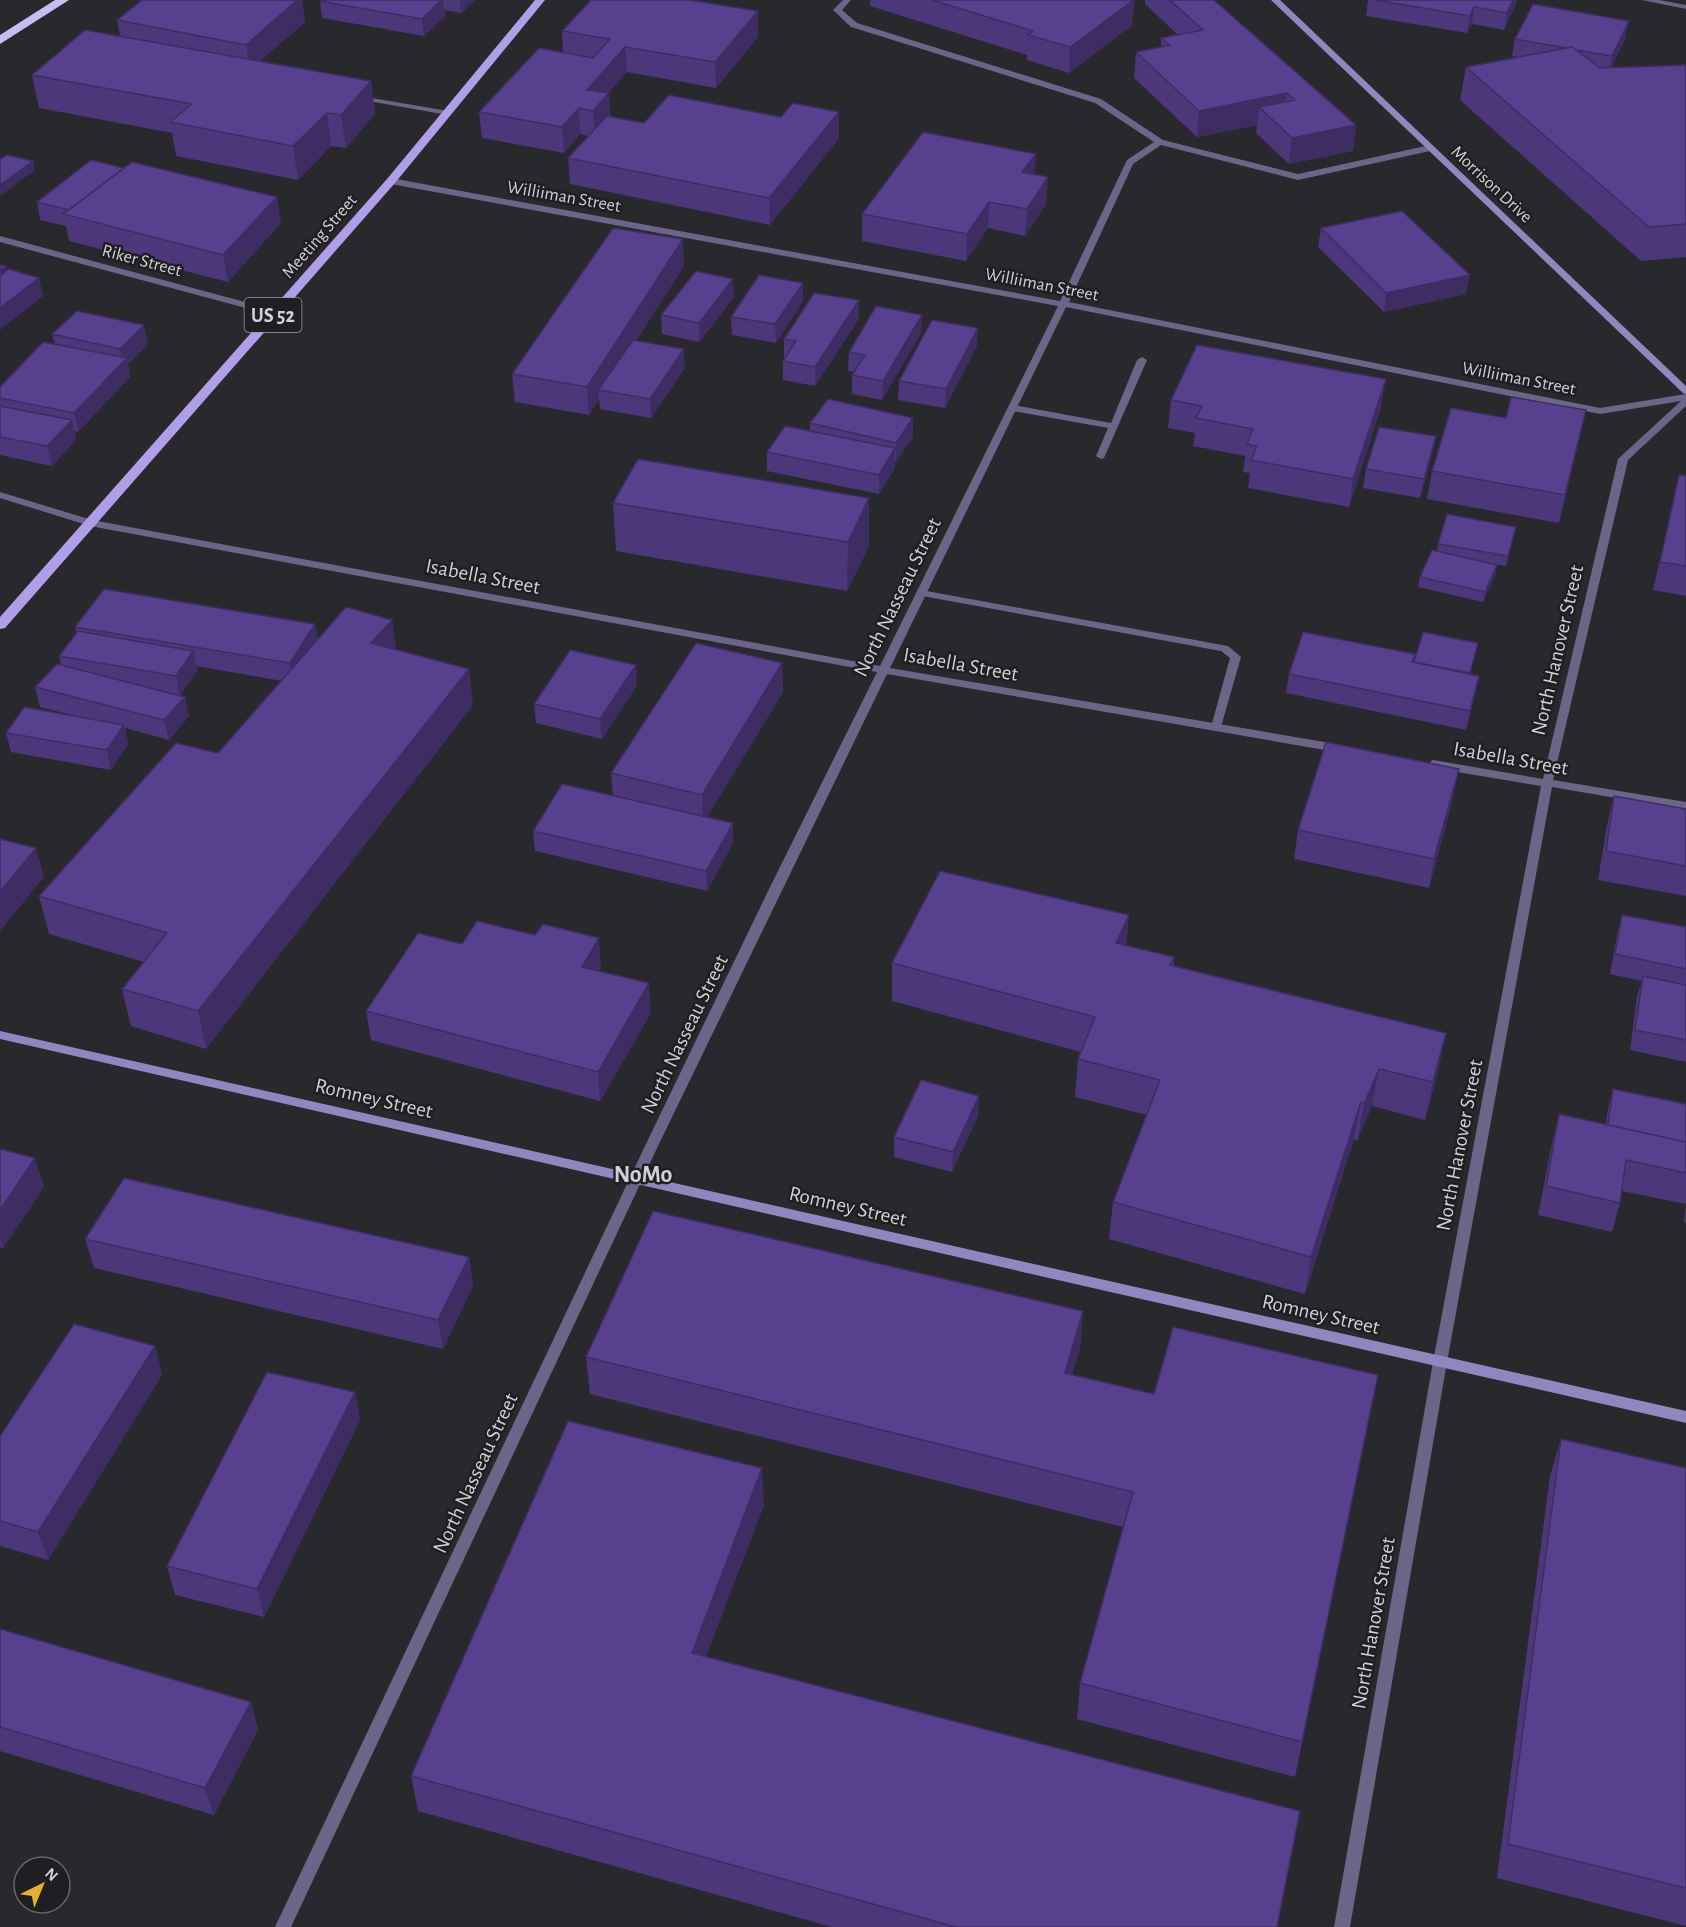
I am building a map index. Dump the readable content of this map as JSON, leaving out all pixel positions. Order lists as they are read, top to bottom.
{
  "streets": {
    "main road": ["Meeting Street", "US 52"],
    "street": [
      "Morrison Drive",
      "Williiman Street",
      "Riker Street",
      "Isabella Street",
      "North Nasseau Street",
      "North Hanover Street",
      "Romney Street"
    ]
  },
  "crossings": [
    ["Williiman Street", "Meeting Street"],
    ["Williiman Street", "North Nasseau Street"],
    ["Williiman Street", "North Hanover Street"],
    ["Meeting Street", "Riker Street"],
    ["Meeting Street", "Isabella Street"],
    ["Isabella Street", "North Nasseau Street"],
    ["Isabella Street", "North Hanover Street"],
    ["North Nasseau Street", "Romney Street"],
    ["North Hanover Street", "Romney Street"]
  ],
  "districts": ["NoMo"],
  "north": "top right"
}
